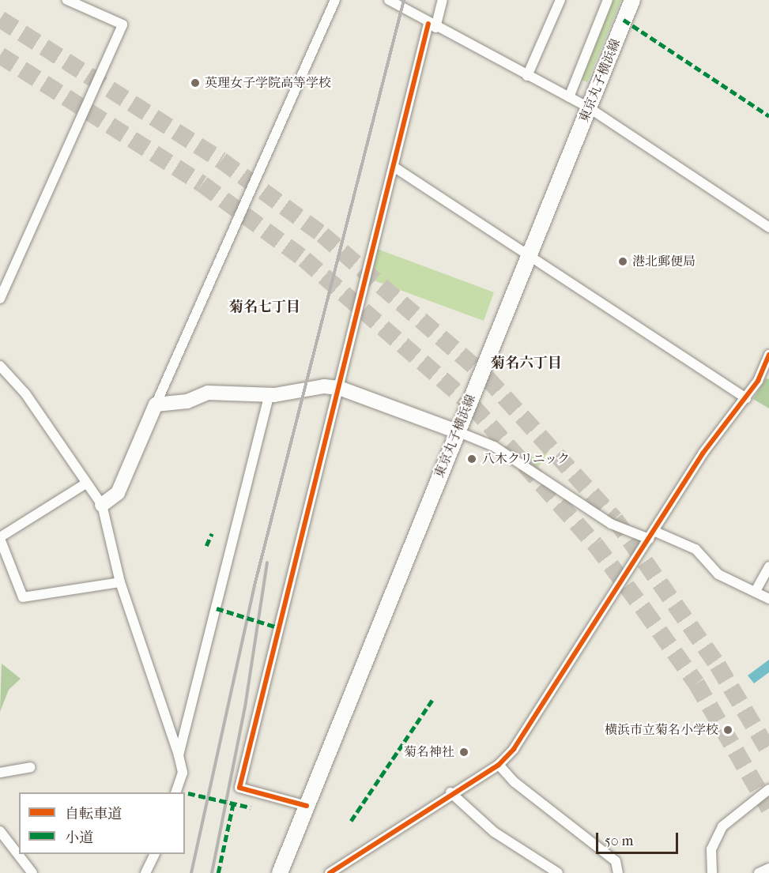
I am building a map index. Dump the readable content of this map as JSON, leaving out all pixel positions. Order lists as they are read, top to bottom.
{
  "streets": {
    "main road": ["東京丸子横浜線"]
  },
  "districts": ["菊名七丁目", "菊名六丁目"],
  "places": [
    "英理女子学院高等学校",
    "港北郵便局",
    "八木クリニック",
    "横浜市立菊名小学校",
    "菊名神社"
  ],
  "legend": ["自転車道", "小道"],
  "scale_bar": "50 m"
}
